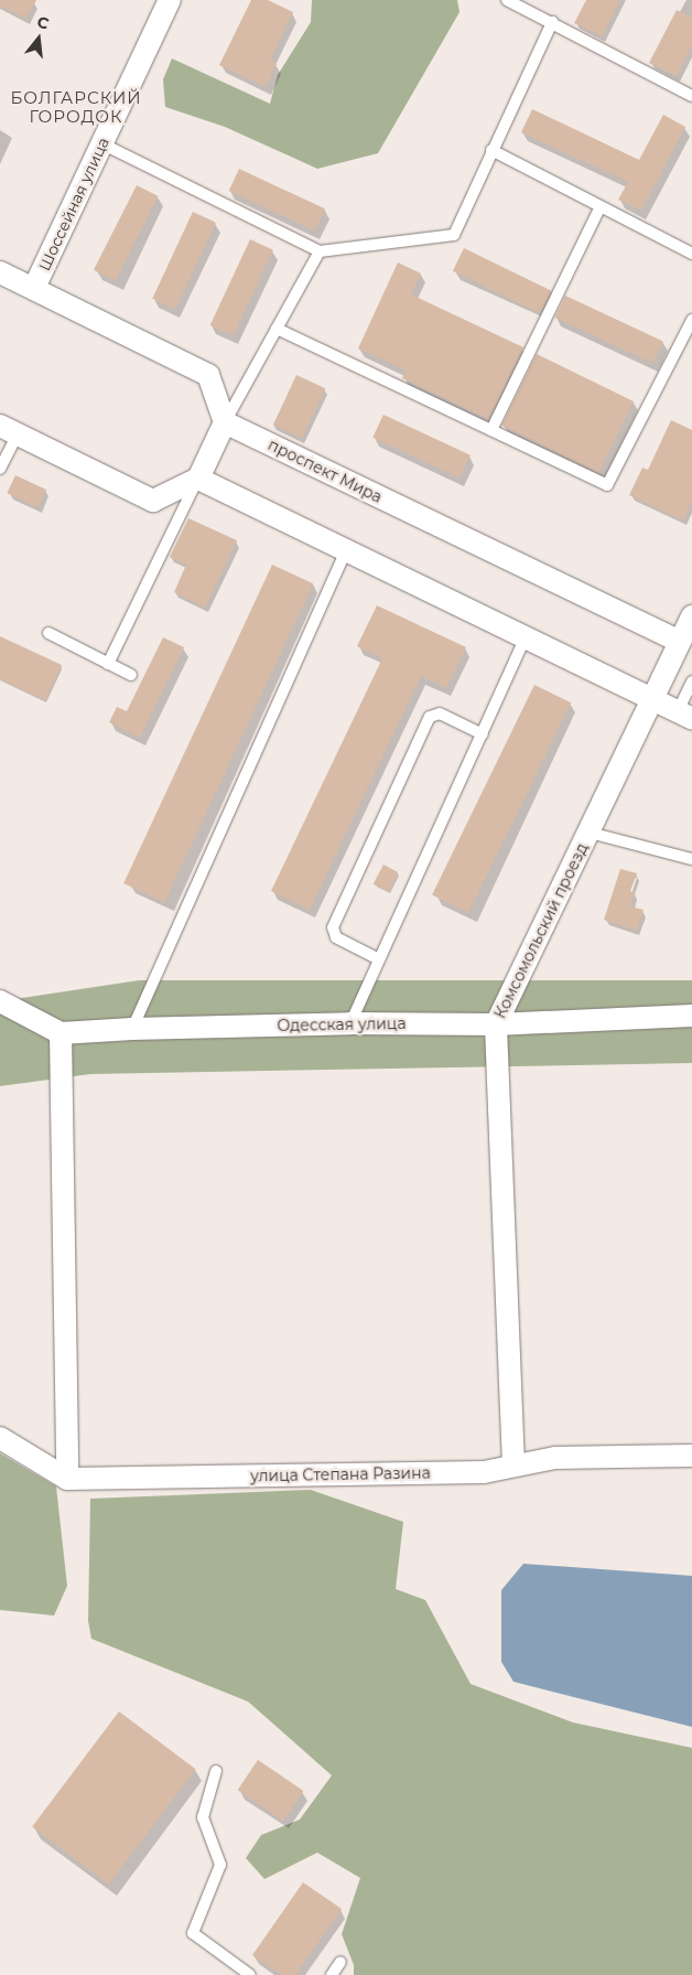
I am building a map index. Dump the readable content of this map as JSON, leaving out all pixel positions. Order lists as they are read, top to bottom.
{
  "streets": {
    "street": [
      "Шоссейная улица",
      "проспект Мира",
      "Комсомольский проезд",
      "Одесская улица",
      "улица Степана Разина"
    ]
  },
  "crossings": [
    ["проспект Мира", "Комсомольский проезд"],
    ["Комсомольский проезд", "Одесская улица"],
    ["Комсомольский проезд", "улица Степана Разина"]
  ],
  "districts": ["БОЛГАРСКИЙ ГОРОДОК"],
  "north": "top"
}
